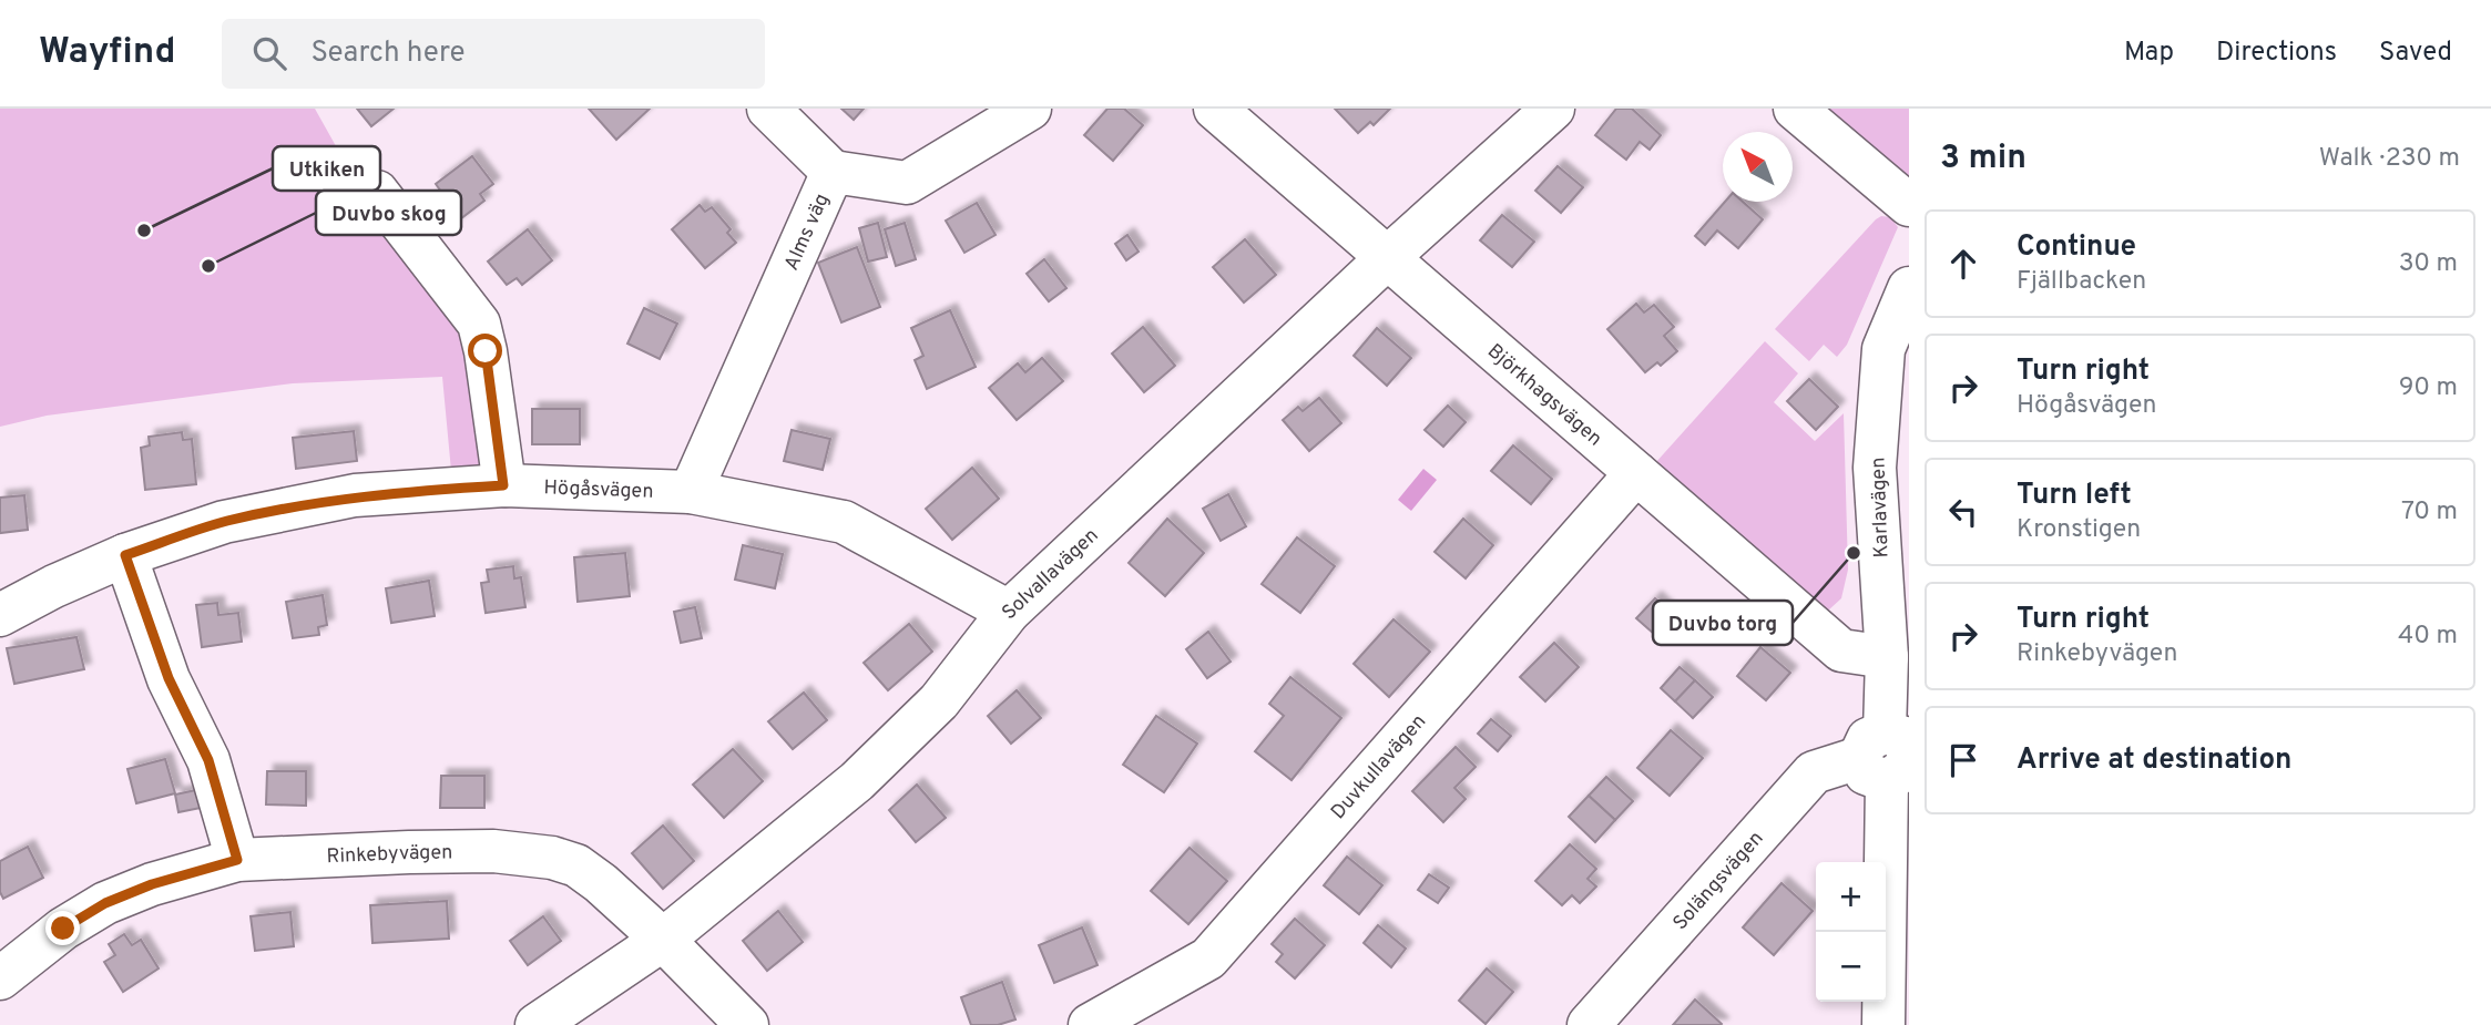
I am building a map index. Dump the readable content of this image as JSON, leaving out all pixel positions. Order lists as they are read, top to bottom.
{
  "streets": {
    "street": [
      "Alms väg",
      "Björkhagsvägen",
      "Högåsvägen",
      "Karlavägen",
      "Solvallavägen",
      "Duvkullavägen",
      "Rinkebyvägen",
      "Solängsvägen"
    ]
  },
  "crossings": [
    ["Alms väg", "Högåsvägen"],
    ["Björkhagsvägen", "Karlavägen"],
    ["Björkhagsvägen", "Solvallavägen"],
    ["Björkhagsvägen", "Duvkullavägen"],
    ["Högåsvägen", "Solvallavägen"],
    ["Karlavägen", "Solängsvägen"],
    ["Solvallavägen", "Rinkebyvägen"]
  ],
  "places": ["Utkiken", "Duvbo skog", "Duvbo torg"],
  "north": "top left",
  "page": {
    "header": "Wayfind",
    "search": "Search here",
    "nav": ["Map", "Directions", "Saved"],
    "heading": ["3 min", "Walk · 230 m"],
    "list": [
      ["Continue", "Fjällbacken", "30 m"],
      ["Turn right", "Högåsvägen", "90 m"],
      ["Turn left", "Kronstigen", "70 m"],
      ["Turn right", "Rinkebyvägen", "40 m"],
      "Arrive at destination"
    ],
    "map_buttons": ["+", "−"]
  }
}
